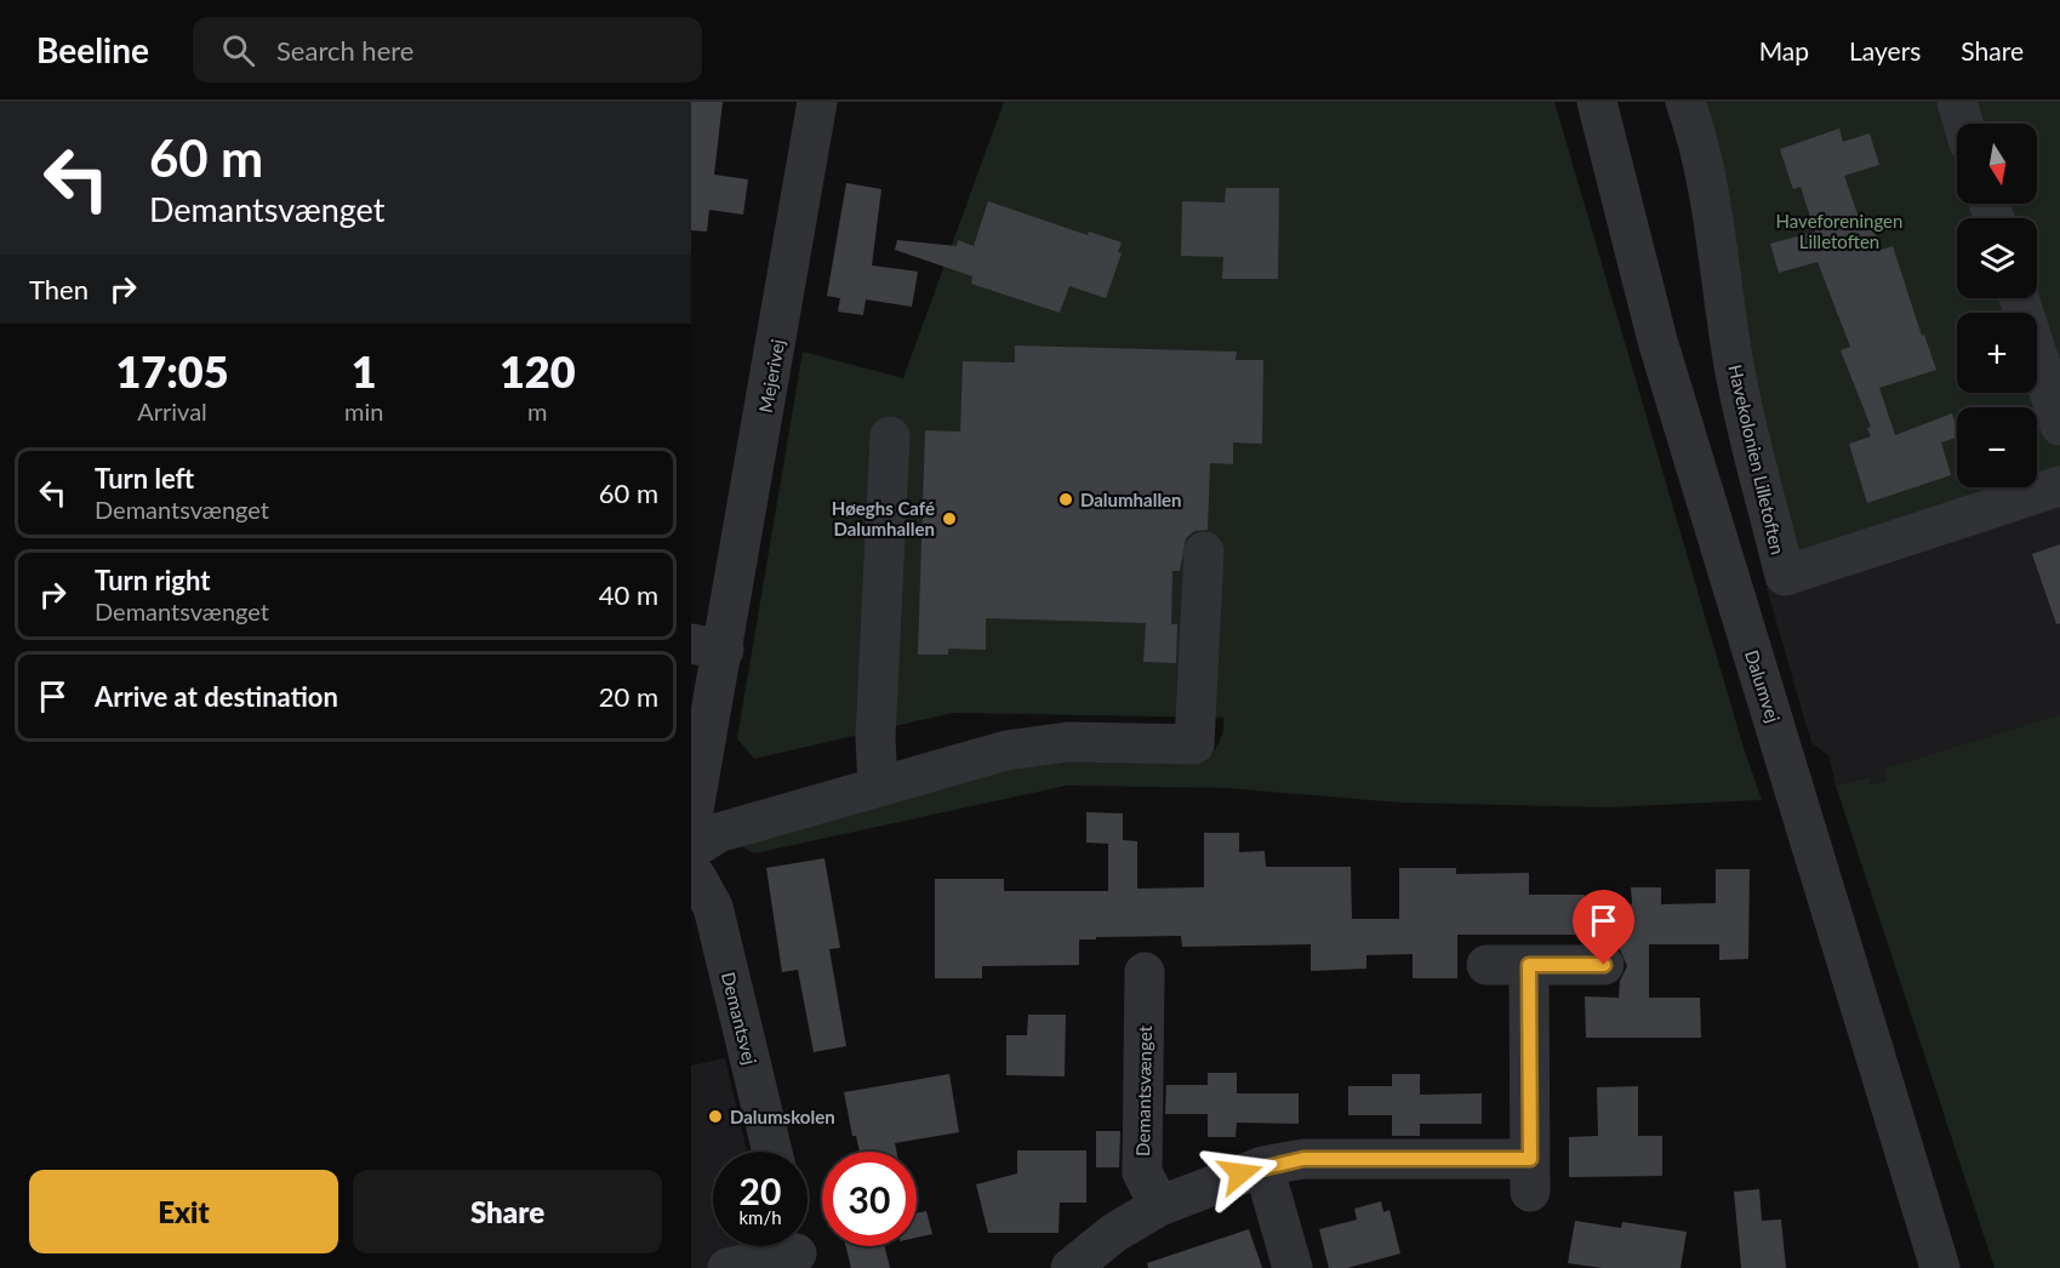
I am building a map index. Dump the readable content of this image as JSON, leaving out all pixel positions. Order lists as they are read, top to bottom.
{
  "streets": {
    "street": [
      "Mejerivej",
      "Havekolonien Lilletoften",
      "Dalumvej",
      "Demantsvej",
      "Demantsvænget"
    ]
  },
  "parks": ["Haveforeningen Lilletoften"],
  "places": ["Dalumhallen", "Høeghs Café Dalumhallen", "Dalumskolen"],
  "north": "bottom",
  "page": {
    "header": "Beeline",
    "search": "Search here",
    "nav": ["Map", "Layers", "Share"],
    "turn": ["60 m", "Demantsvænget"],
    "map_buttons": ["+", "−"],
    "then": "Then",
    "eta": [
      "17:05",
      "Arrival",
      "1",
      "min",
      "120",
      "m"
    ],
    "list": [
      {
        "name": "Turn left",
        "note": "Demantsvænget",
        "value": "60 m"
      },
      {
        "name": "Turn right",
        "note": "Demantsvænget",
        "value": "40 m"
      },
      {
        "name": "Arrive at destination",
        "value": "20 m"
      }
    ],
    "speed": "20 km/h",
    "limit": "30",
    "buttons": ["Exit", "Share"]
  }
}
